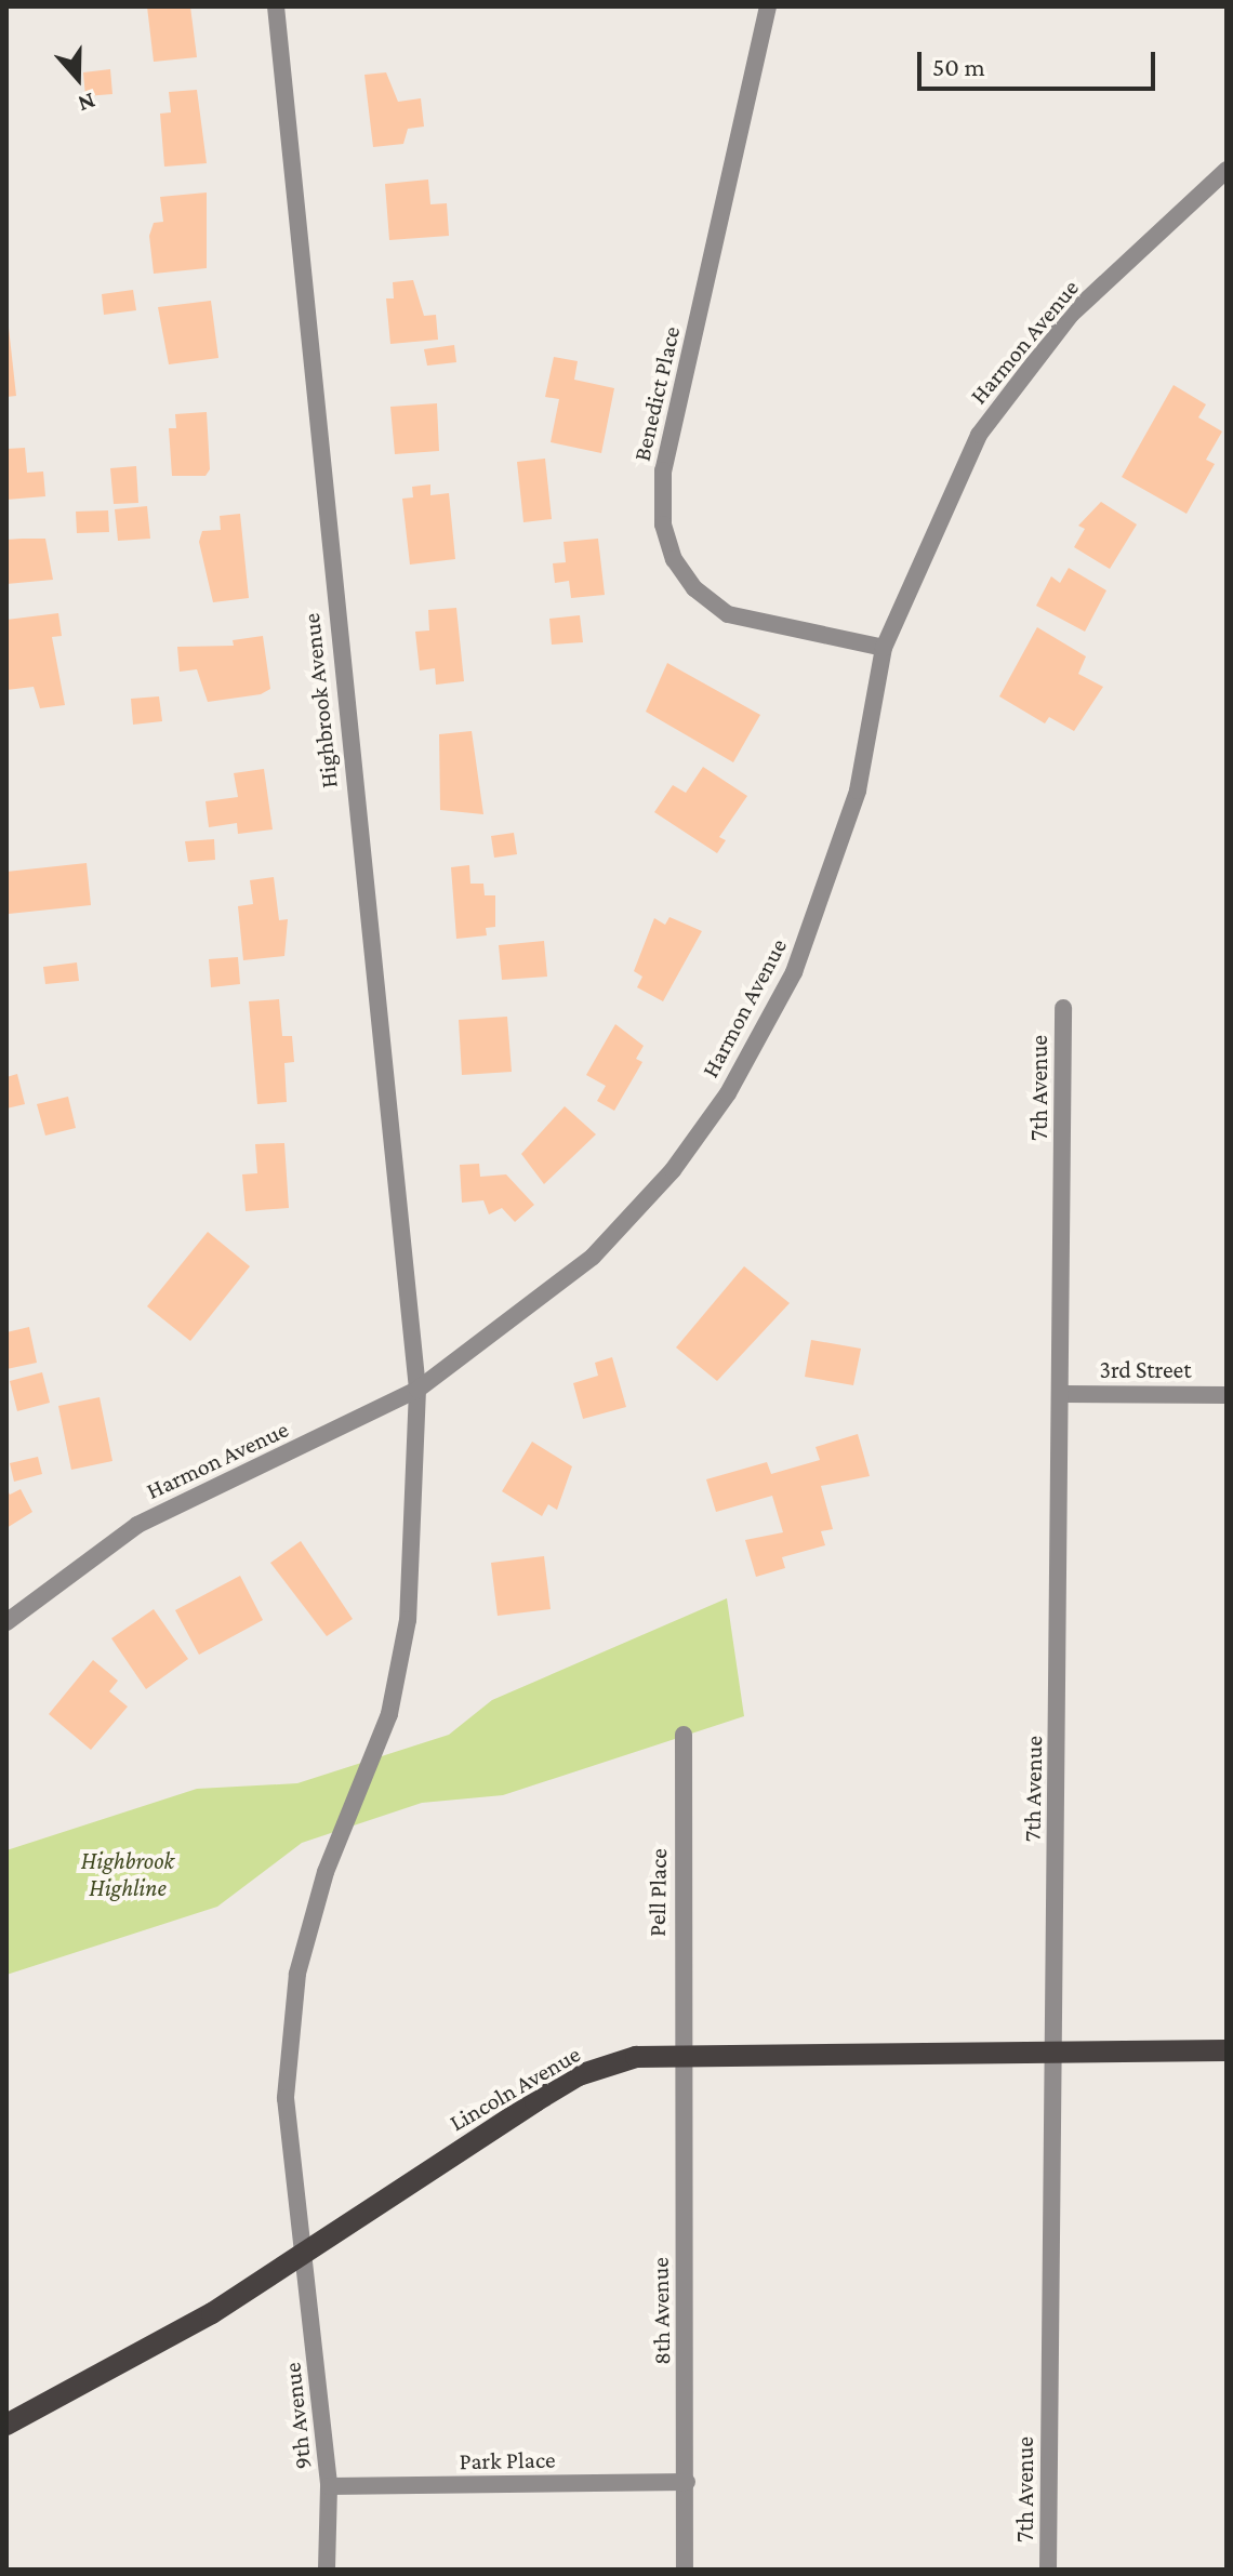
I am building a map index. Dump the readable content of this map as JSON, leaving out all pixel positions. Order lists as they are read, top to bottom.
{
  "streets": {
    "main road": ["Lincoln Avenue"],
    "street": [
      "Harmon Avenue",
      "Benedict Place",
      "Highbrook Avenue",
      "7th Avenue",
      "3rd Street",
      "Pell Place",
      "8th Avenue",
      "9th Avenue",
      "Park Place"
    ]
  },
  "crossings": [
    ["Harmon Avenue", "Benedict Place"],
    ["Harmon Avenue", "Highbrook Avenue"],
    ["Highbrook Avenue", "Lincoln Avenue"],
    ["Highbrook Avenue", "9th Avenue"],
    ["7th Avenue", "3rd Street"],
    ["7th Avenue", "Lincoln Avenue"],
    ["Pell Place", "Lincoln Avenue"],
    ["Pell Place", "8th Avenue"],
    ["Lincoln Avenue", "8th Avenue"],
    ["Lincoln Avenue", "9th Avenue"],
    ["8th Avenue", "Park Place"],
    ["9th Avenue", "Park Place"]
  ],
  "parks": ["Highbrook Highline"],
  "scale_bar": "50 m",
  "north": "bottom"
}
